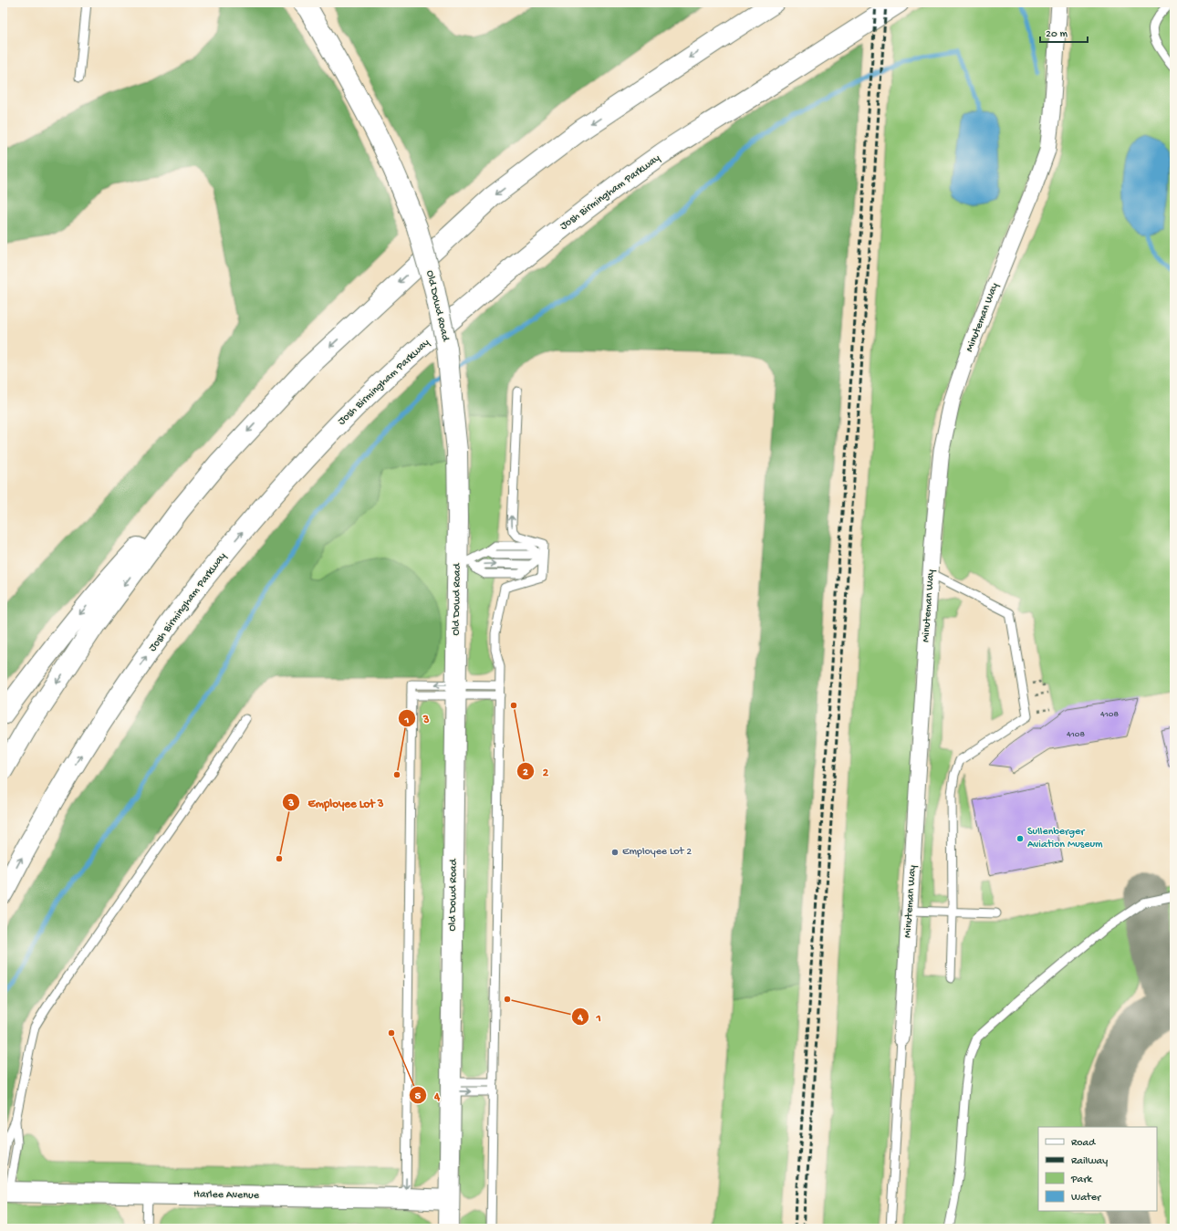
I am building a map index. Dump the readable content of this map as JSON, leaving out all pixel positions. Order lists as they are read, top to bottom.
{
  "streets": {
    "main road": ["Josh Birmingham Parkway", "Old Dowd Road", "Harlee Avenue"],
    "street": ["Minuteman Way"]
  },
  "crossings": [
    ["Old Dowd Road", "Harlee Avenue"]
  ],
  "places": [
    "2",
    "3",
    "Sullenberger Aviation Museum",
    "Employee Lot 2",
    "Employee Lot 3",
    "1",
    "4"
  ],
  "house_numbers": ["4108", "4108"],
  "legend": [
    "Road",
    "Railway",
    "Park",
    "Water"
  ],
  "scale_bar": "20 m"
}
